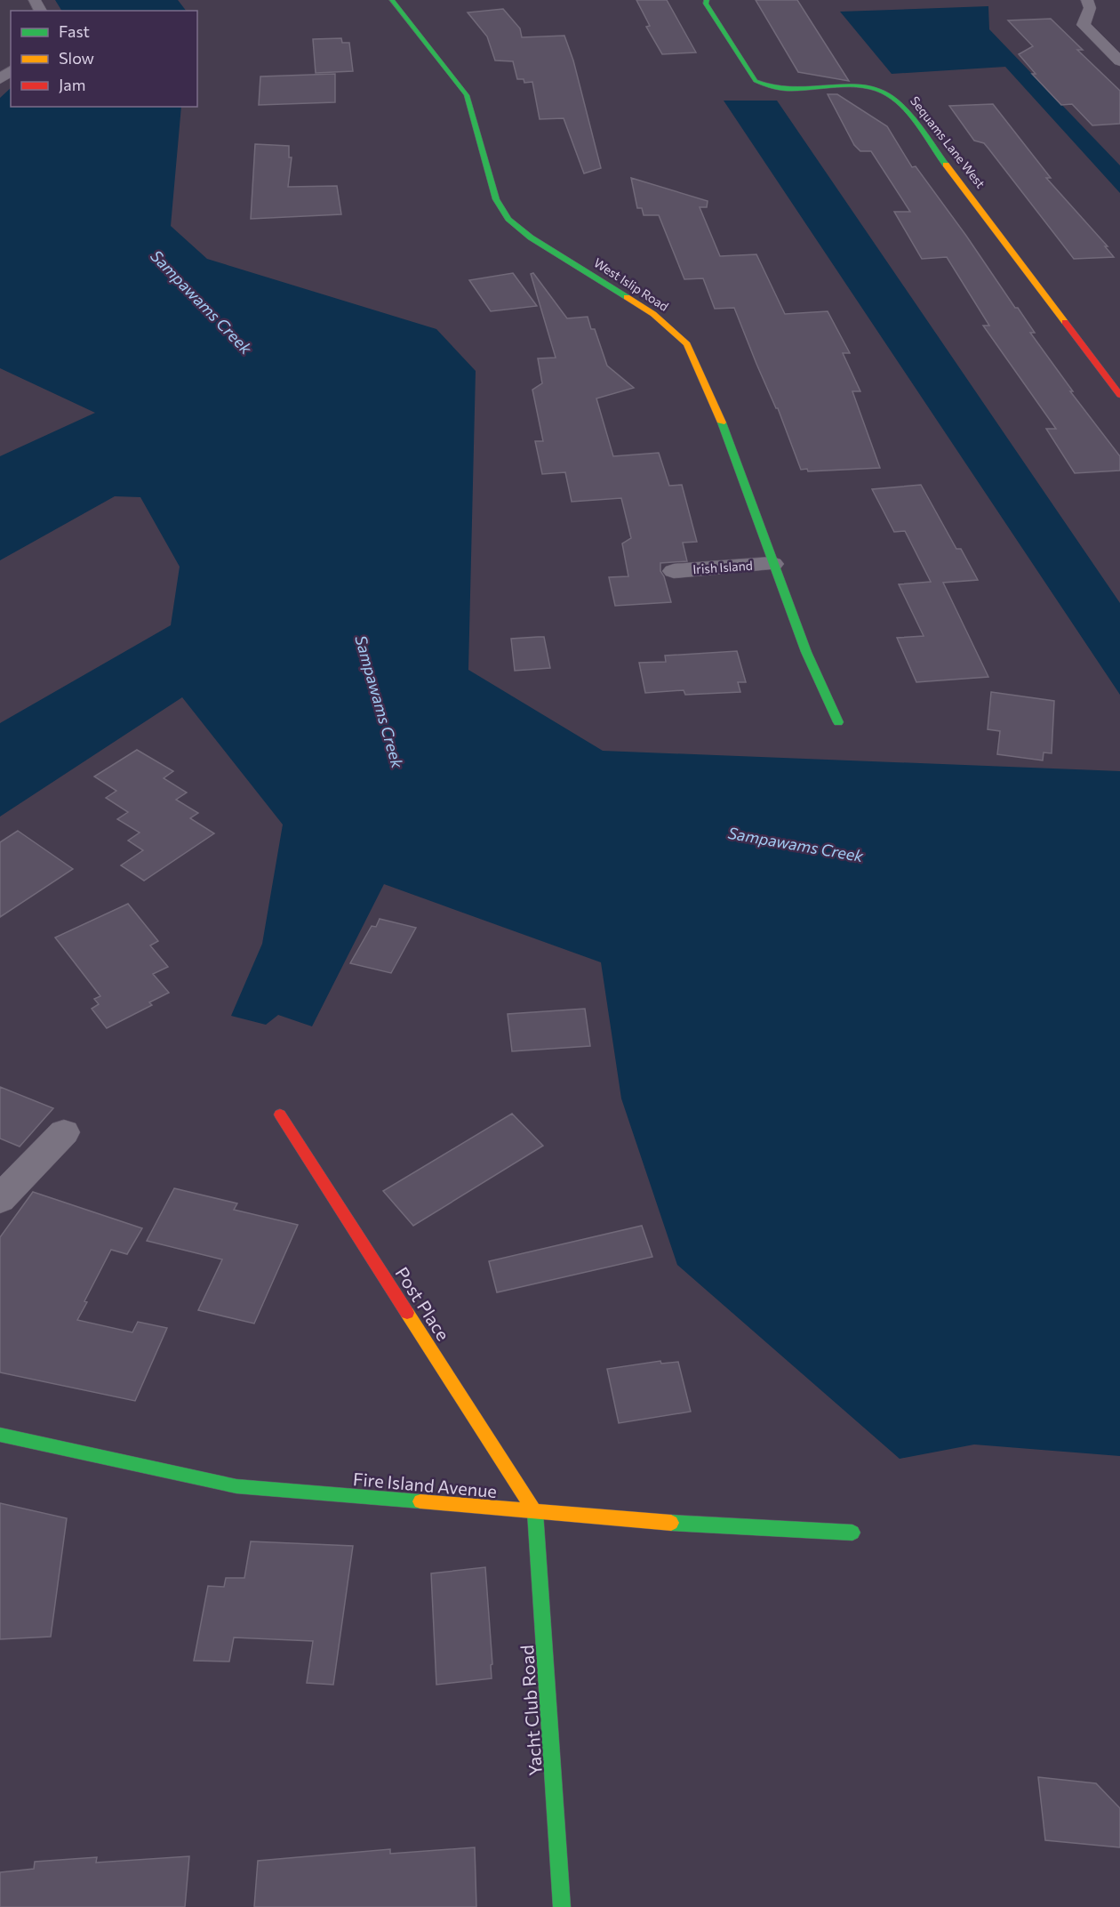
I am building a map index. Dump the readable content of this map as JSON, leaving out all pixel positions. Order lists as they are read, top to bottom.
{
  "streets": {
    "street": [
      "Sequams Lane West",
      "West Islip Road",
      "Irish Island",
      "Post Place",
      "Fire Island Avenue",
      "Yacht Club Road"
    ]
  },
  "crossings": [
    ["West Islip Road", "Irish Island"],
    ["Post Place", "Fire Island Avenue"],
    ["Post Place", "Yacht Club Road"],
    ["Fire Island Avenue", "Yacht Club Road"]
  ],
  "water": ["Sampawams Creek"],
  "legend": ["Fast", "Slow", "Jam"]
}
